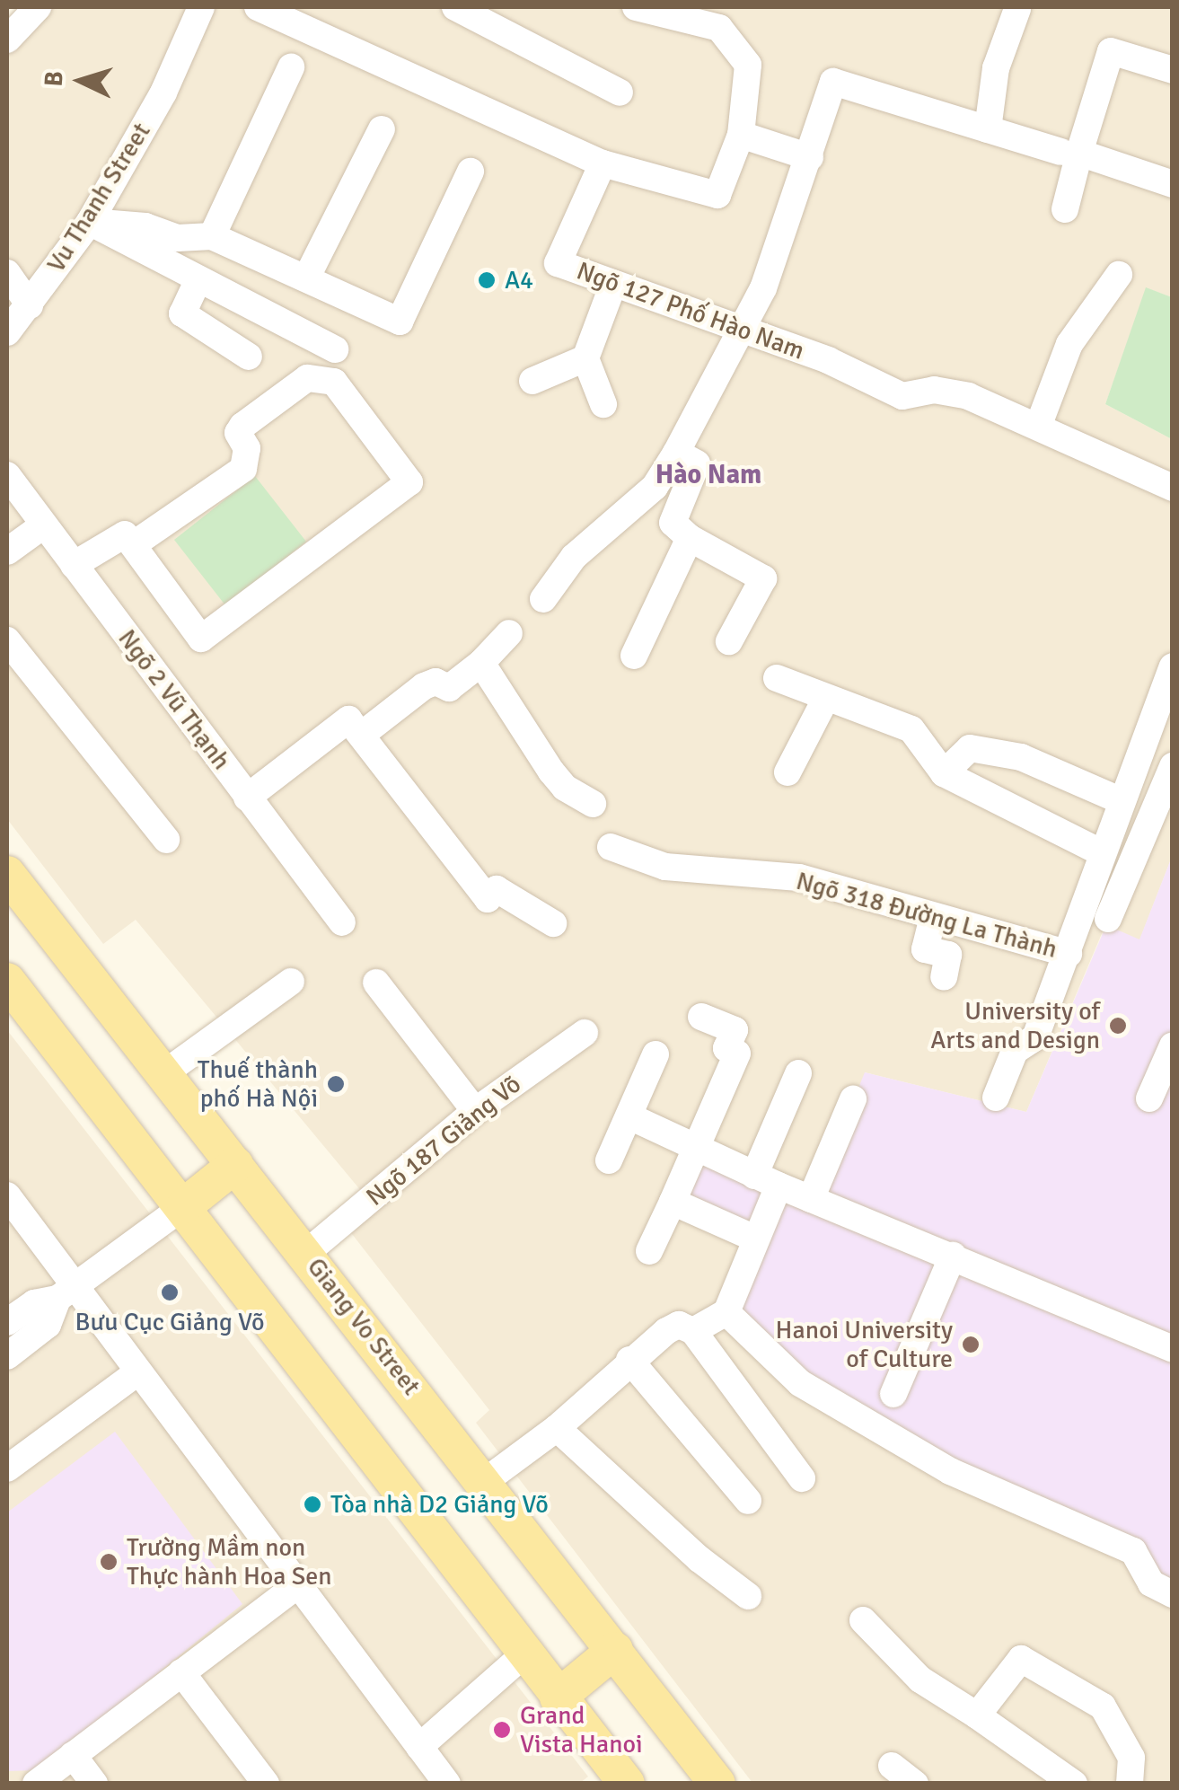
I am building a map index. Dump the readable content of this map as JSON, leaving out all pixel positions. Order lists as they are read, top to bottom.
{
  "streets": {
    "main road": ["Giang Vo Street"],
    "street": [
      "Vu Thanh Street",
      "Ngõ 127 Phố Hào Nam",
      "Ngõ 2 Vũ Thạnh",
      "Ngõ 318 Đường La Thành",
      "Ngõ 187 Giảng Võ"
    ]
  },
  "crossings": [
    ["Ngõ 187 Giảng Võ", "Giang Vo Street"]
  ],
  "districts": ["Hào Nam"],
  "places": [
    "A4",
    "University of Arts and Design",
    "Thuế thành phố Hà Nội",
    "Bưu Cục Giảng Võ",
    "Hanoi University of Culture",
    "Tòa nhà D2 Giảng Võ",
    "Trường Mầm non Thực hành Hoa Sen",
    "Grand Vista Hanoi"
  ],
  "north": "left"
}
